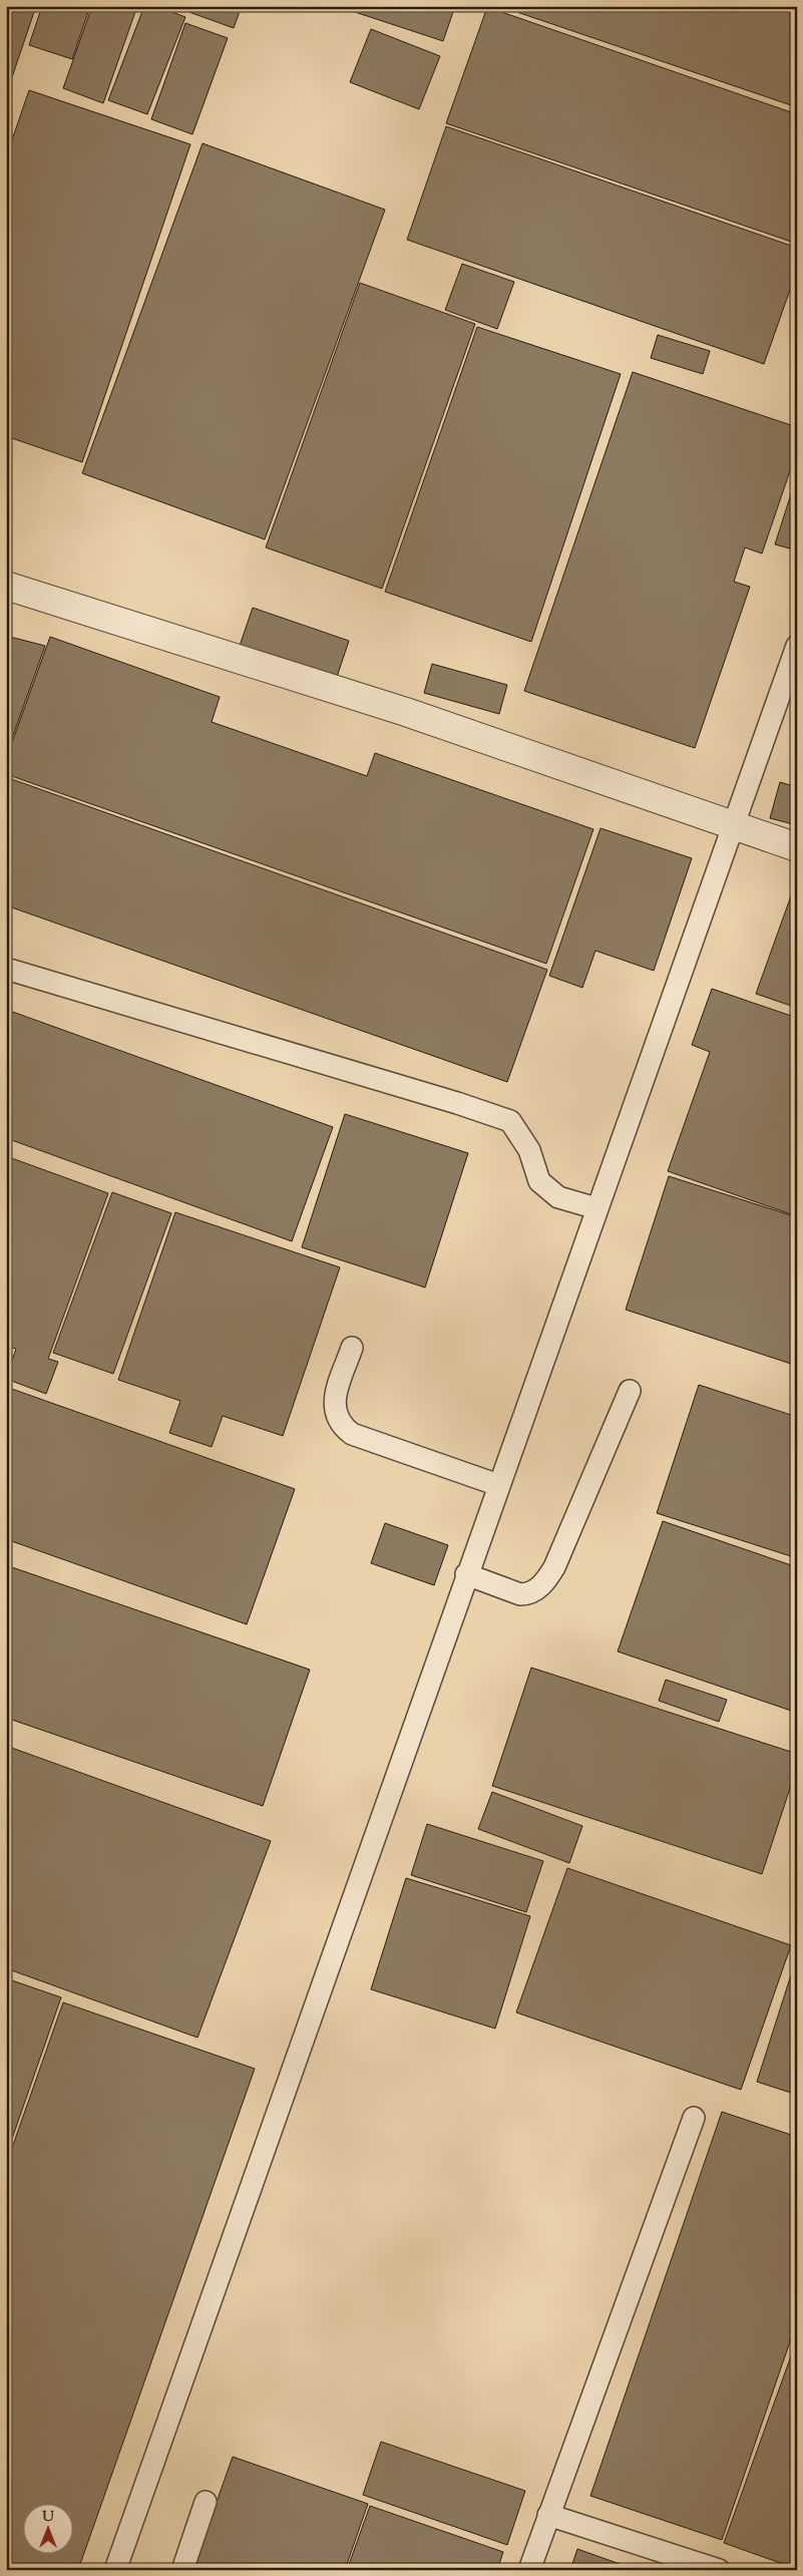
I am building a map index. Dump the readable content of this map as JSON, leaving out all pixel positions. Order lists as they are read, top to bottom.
{
  "north": "top"
}
